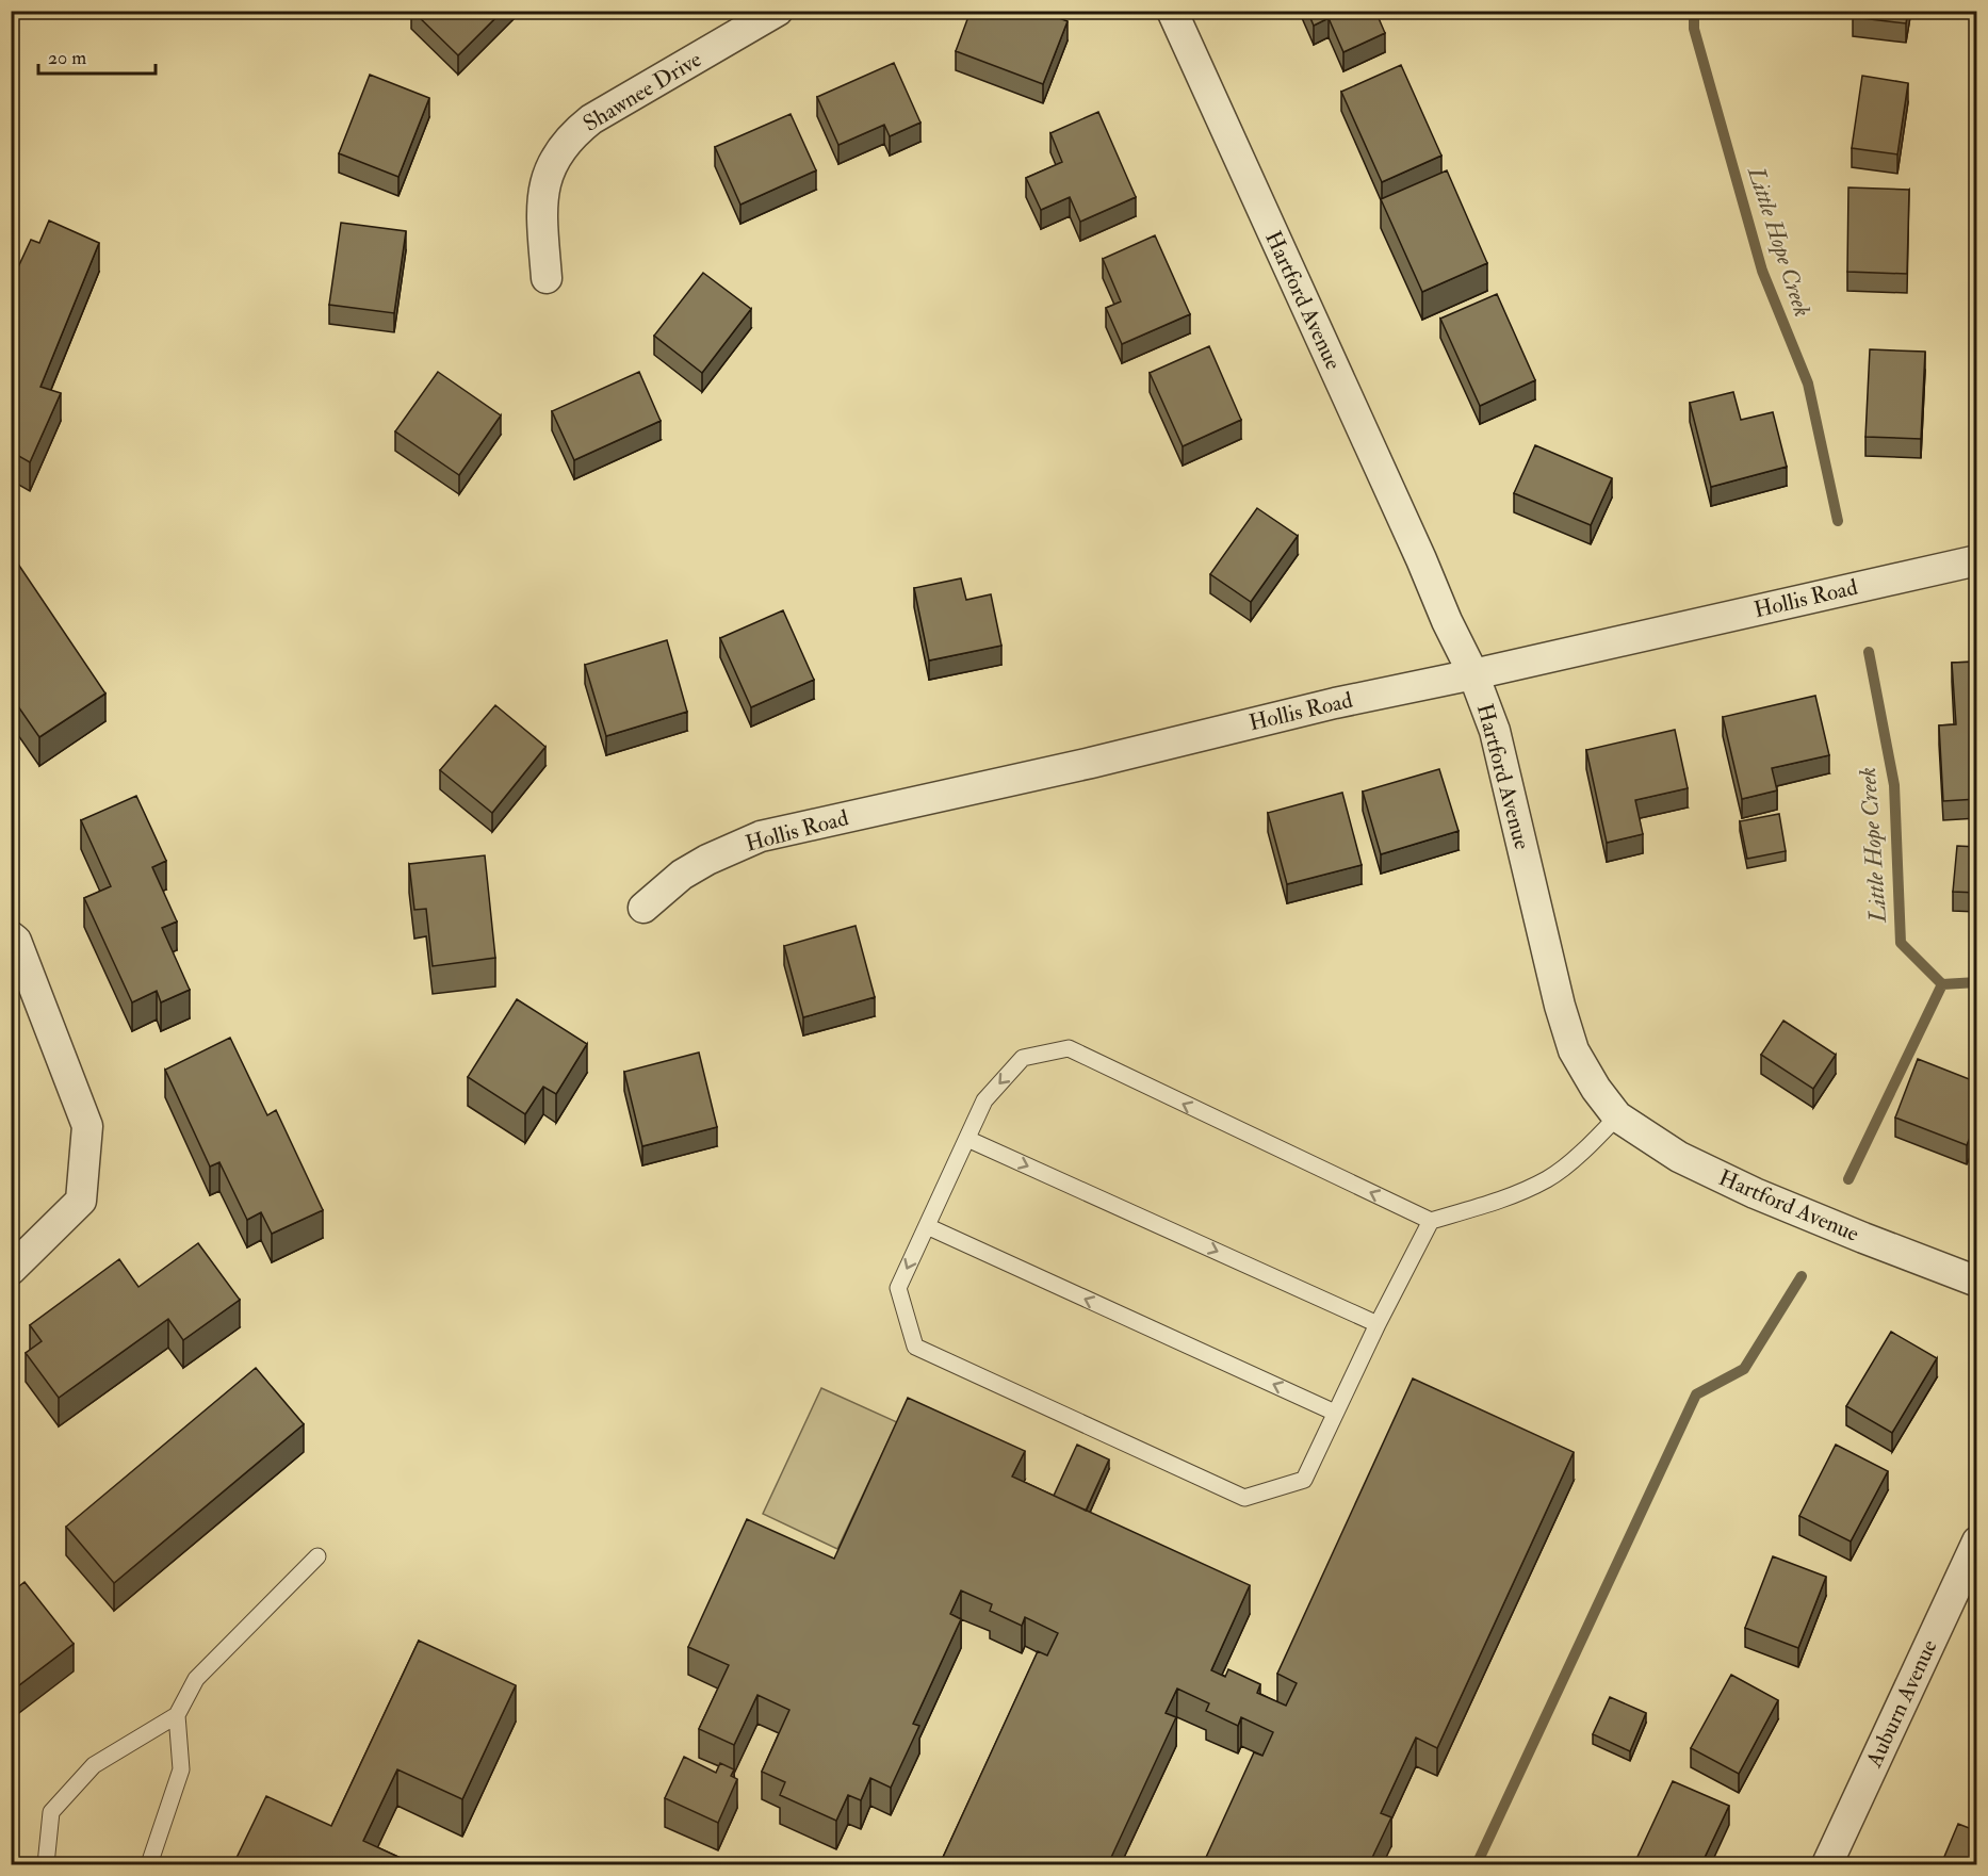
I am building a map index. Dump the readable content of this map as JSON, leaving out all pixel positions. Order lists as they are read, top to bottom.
{
  "streets": {
    "street": [
      "Shawnee Drive",
      "Hartford Avenue",
      "Hollis Road",
      "Auburn Avenue"
    ]
  },
  "crossings": [
    ["Hartford Avenue", "Hollis Road"]
  ],
  "water": ["Little Hope Creek"],
  "scale_bar": "20 m"
}
